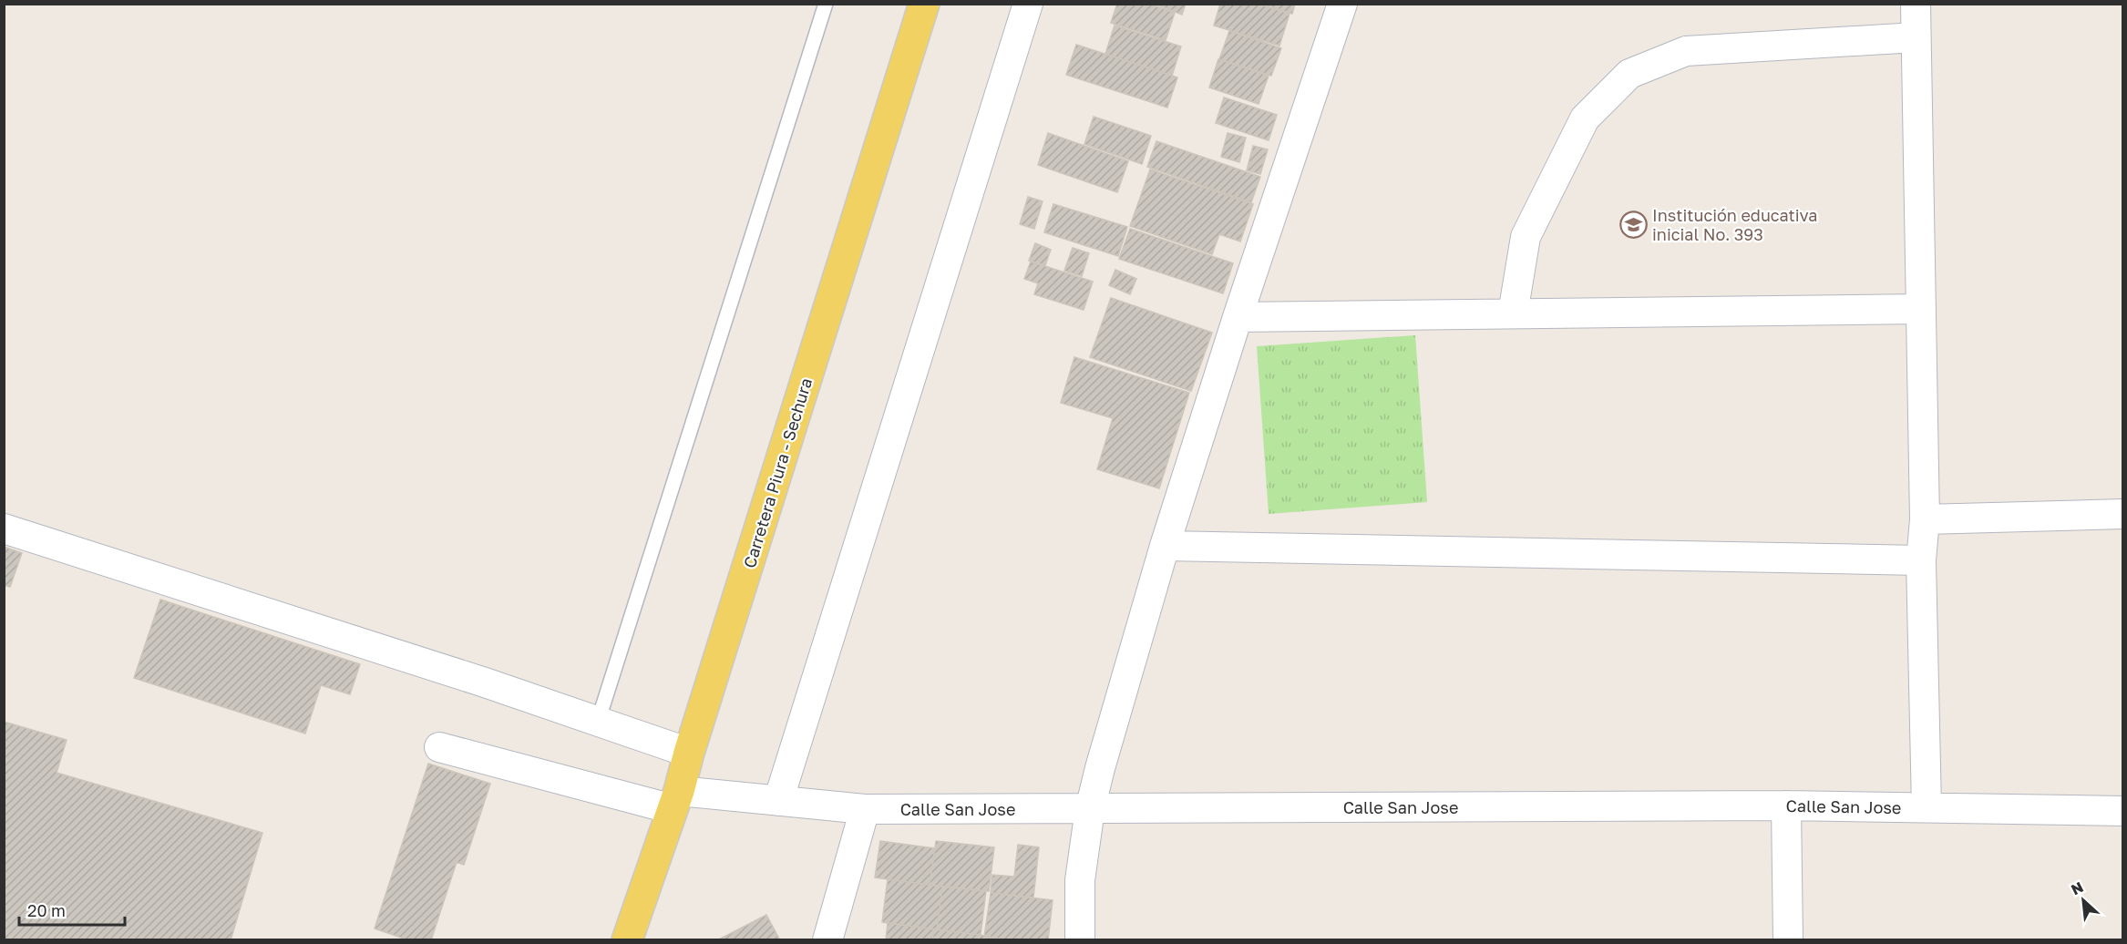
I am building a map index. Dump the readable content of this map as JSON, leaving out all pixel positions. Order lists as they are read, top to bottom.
{
  "streets": {
    "main road": ["Carretera Piura - Sechura"],
    "street": ["Calle San Jose"]
  },
  "crossings": [
    ["Carretera Piura - Sechura", "Calle San Jose"]
  ],
  "places": {
    "school or university": ["Institución educativa inicial No. 393"]
  },
  "scale_bar": "20 m",
  "north": "top left"
}
